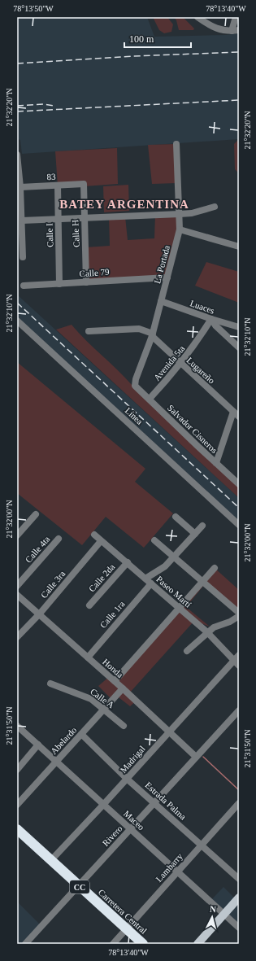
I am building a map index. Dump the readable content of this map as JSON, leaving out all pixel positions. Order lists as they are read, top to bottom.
{
  "streets": {
    "highway": ["CC", "Carretera Central"],
    "street": [
      "83",
      "Calle H",
      "Calle I",
      "La Portada",
      "Calle 79",
      "Luaces",
      "Avenida 5ta",
      "Lugareño",
      "Línea",
      "Salvador Cisneros",
      "Calle 4ta",
      "Calle 2da",
      "Calle 3ra",
      "Paseo Martí",
      "Calle 1ra",
      "Honda",
      "Calle A",
      "Abelardo",
      "Madrigal",
      "Estrada Palma",
      "Maceo",
      "Rivero",
      "Lambarry"
    ]
  },
  "crossings": [
    ["83", "Calle H"],
    ["83", "Calle I"],
    ["Calle H", "Calle 79"],
    ["Calle I", "Calle 79"],
    ["La Portada", "Calle 79"],
    ["La Portada", "Luaces"],
    ["La Portada", "Lugareño"],
    ["La Portada", "Salvador Cisneros"],
    ["Luaces", "Avenida 5ta"],
    ["Avenida 5ta", "Lugareño"],
    ["Avenida 5ta", "Salvador Cisneros"],
    ["Calle 2da", "Paseo Martí"],
    ["Calle 3ra", "Paseo Martí"],
    ["Calle 3ra", "Honda"],
    ["Paseo Martí", "Calle 1ra"],
    ["Paseo Martí", "Madrigal"],
    ["Calle 1ra", "Honda"],
    ["Honda", "Abelardo"],
    ["Honda", "Madrigal"],
    ["Honda", "Rivero"],
    ["Calle A", "Abelardo"],
    ["Abelardo", "Estrada Palma"],
    ["Abelardo", "Maceo"],
    ["Madrigal", "Estrada Palma"],
    ["Madrigal", "Maceo"],
    ["Madrigal", "Carretera Central"],
    ["Estrada Palma", "Rivero"],
    ["Estrada Palma", "Lambarry"],
    ["Maceo", "Rivero"],
    ["Maceo", "Lambarry"],
    ["Rivero", "Carretera Central"],
    ["Lambarry", "Carretera Central"]
  ],
  "districts": ["BATEY ARGENTINA"],
  "scale_bar": "100 m",
  "north": "top",
  "coordinates": [
    "78°13'50\"W",
    "78°13'40\"W",
    "21°32'20\"N",
    "21°32'10\"N",
    "21°32'00\"N",
    "21°31'50\"N"
  ]
}
